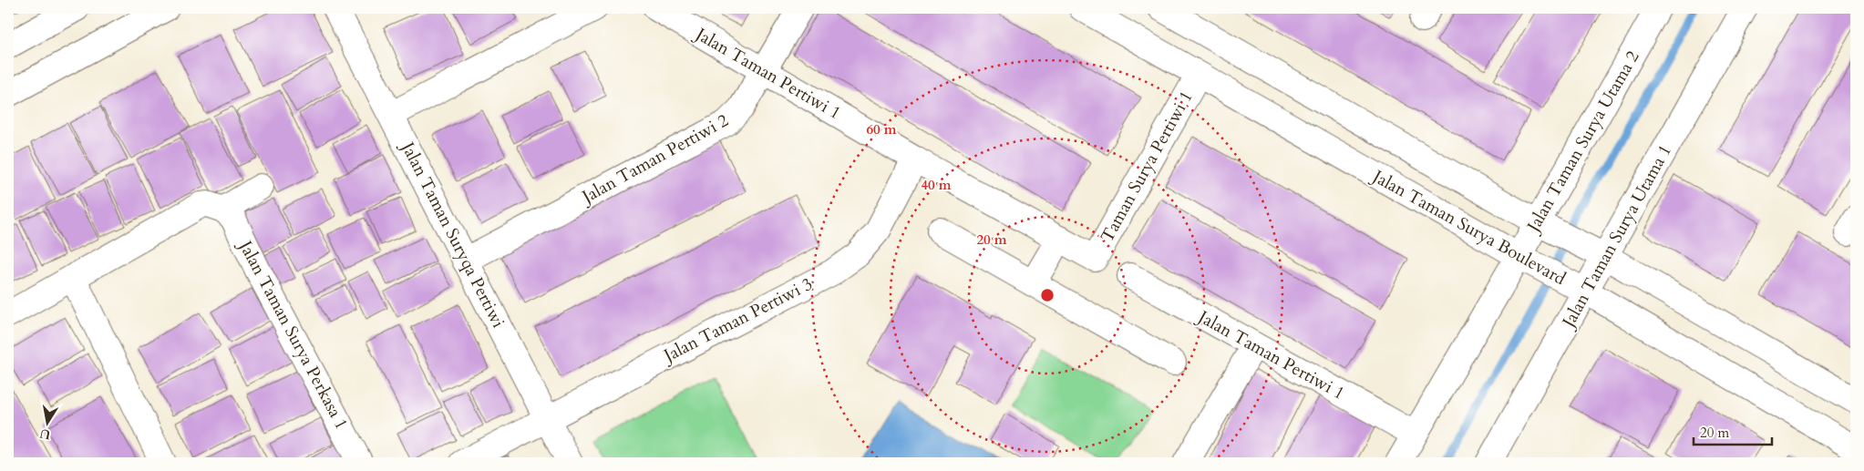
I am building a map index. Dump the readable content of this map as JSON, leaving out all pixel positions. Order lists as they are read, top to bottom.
{
  "streets": {
    "street": [
      "Jalan Taman Pertiwi 1",
      "Jalan Taman Surya Utama 2",
      "Jalan Taman Pertiwi 2",
      "Taman Surya Pertiwi 1",
      "Jalan Taman Surya Boulevard",
      "Jalan Taman Suryqa Pertiwi",
      "Jalan Taman Surya Utama 1",
      "Jalan Taman Pertiwi 3",
      "Jalan Taman Surya Perkasa 1"
    ]
  },
  "crossings": [
    ["Jalan Taman Pertiwi 1", "Jalan Taman Surya Utama 2"],
    ["Jalan Taman Pertiwi 1", "Jalan Taman Pertiwi 2"],
    ["Jalan Taman Pertiwi 1", "Taman Surya Pertiwi 1"],
    ["Jalan Taman Pertiwi 1", "Jalan Taman Pertiwi 3"],
    ["Jalan Taman Surya Utama 2", "Jalan Taman Surya Boulevard"],
    ["Jalan Taman Pertiwi 2", "Jalan Taman Suryqa Pertiwi"],
    ["Taman Surya Pertiwi 1", "Jalan Taman Surya Boulevard"],
    ["Jalan Taman Surya Boulevard", "Jalan Taman Surya Utama 1"],
    ["Jalan Taman Suryqa Pertiwi", "Jalan Taman Pertiwi 3"]
  ],
  "scale_bar": "20 m",
  "north": "bottom",
  "rings": ["60 m", "40 m", "20 m"]
}
